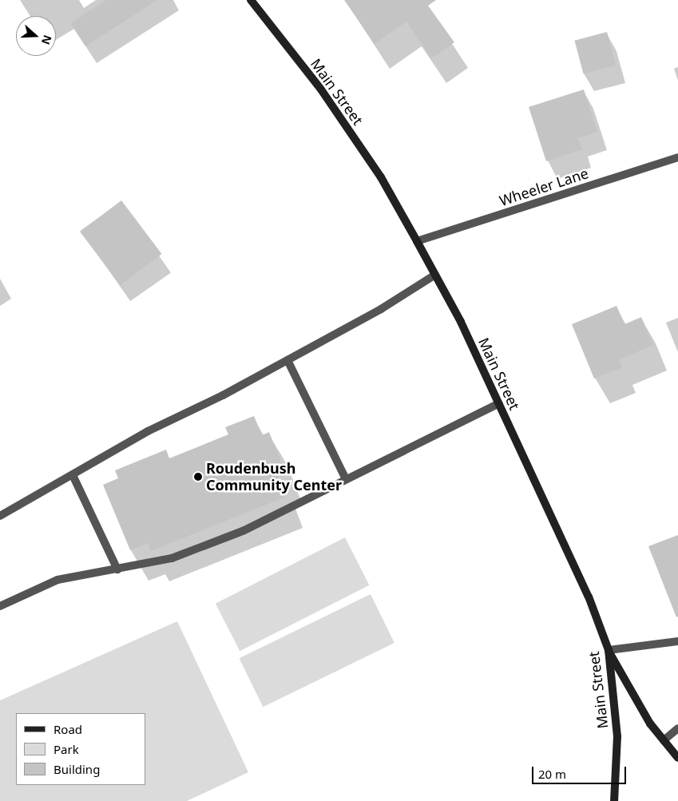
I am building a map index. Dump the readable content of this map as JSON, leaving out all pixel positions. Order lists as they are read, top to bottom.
{
  "streets": {
    "main road": ["Main Street"],
    "street": ["Wheeler Lane"]
  },
  "crossings": [
    ["Main Street", "Wheeler Lane"]
  ],
  "places": ["Roudenbush Community Center"],
  "legend": ["Road", "Park", "Building"],
  "scale_bar": "20 m",
  "north": "right"
}
